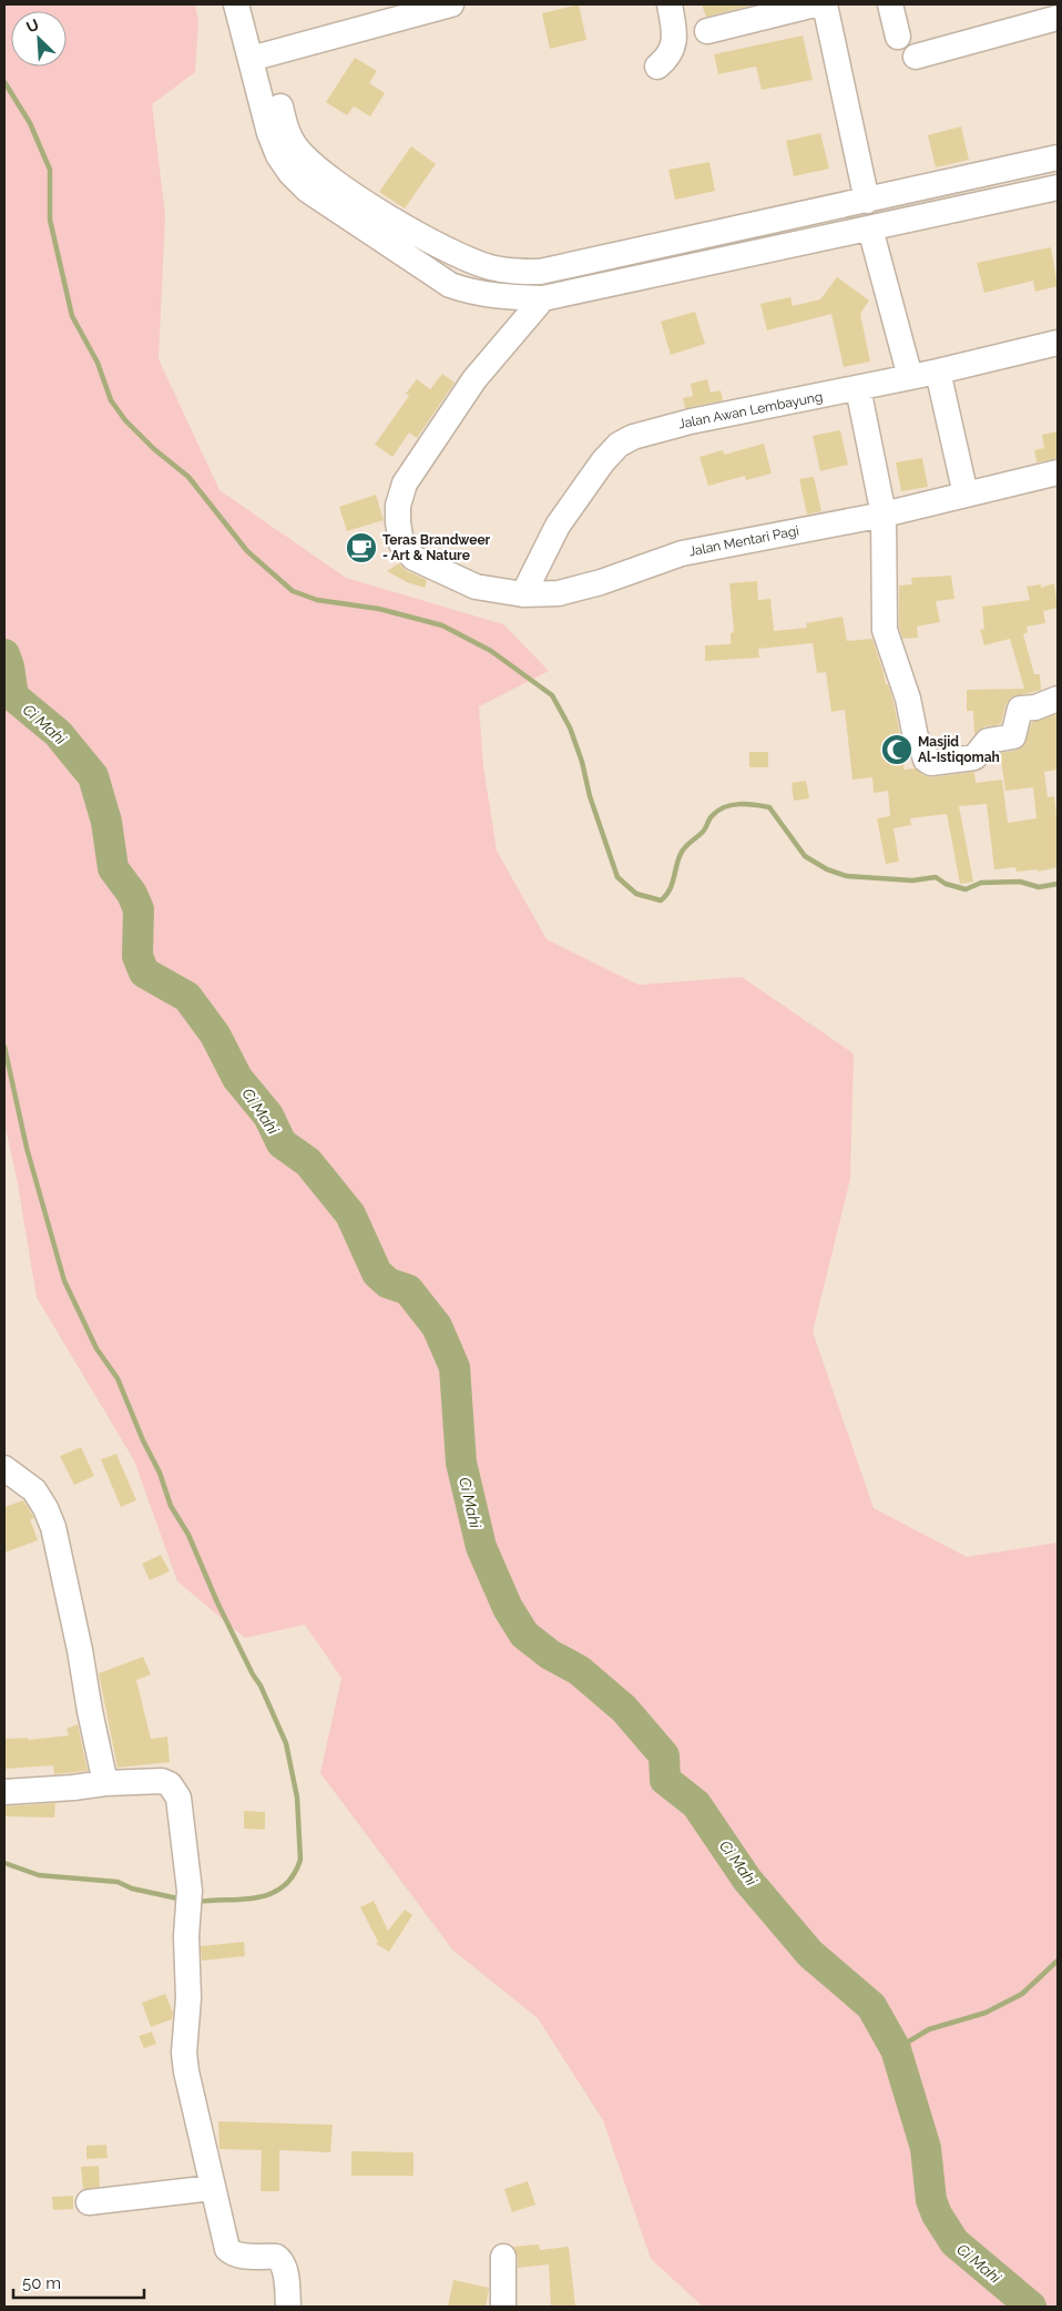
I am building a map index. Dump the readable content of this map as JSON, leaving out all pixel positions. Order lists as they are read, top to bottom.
{
  "streets": {
    "street": ["Jalan Awan Lembayung", "Jalan Mentari Pagi"]
  },
  "crossings": [
    ["Jalan Awan Lembayung", "Jalan Mentari Pagi"]
  ],
  "water": ["Ci Mahi"],
  "places": {
    "cafe": ["Teras Brandweer - Art & Nature"],
    "mosque": ["Masjid Al-Istiqomah"]
  },
  "scale_bar": "50 m",
  "north": "top left"
}
